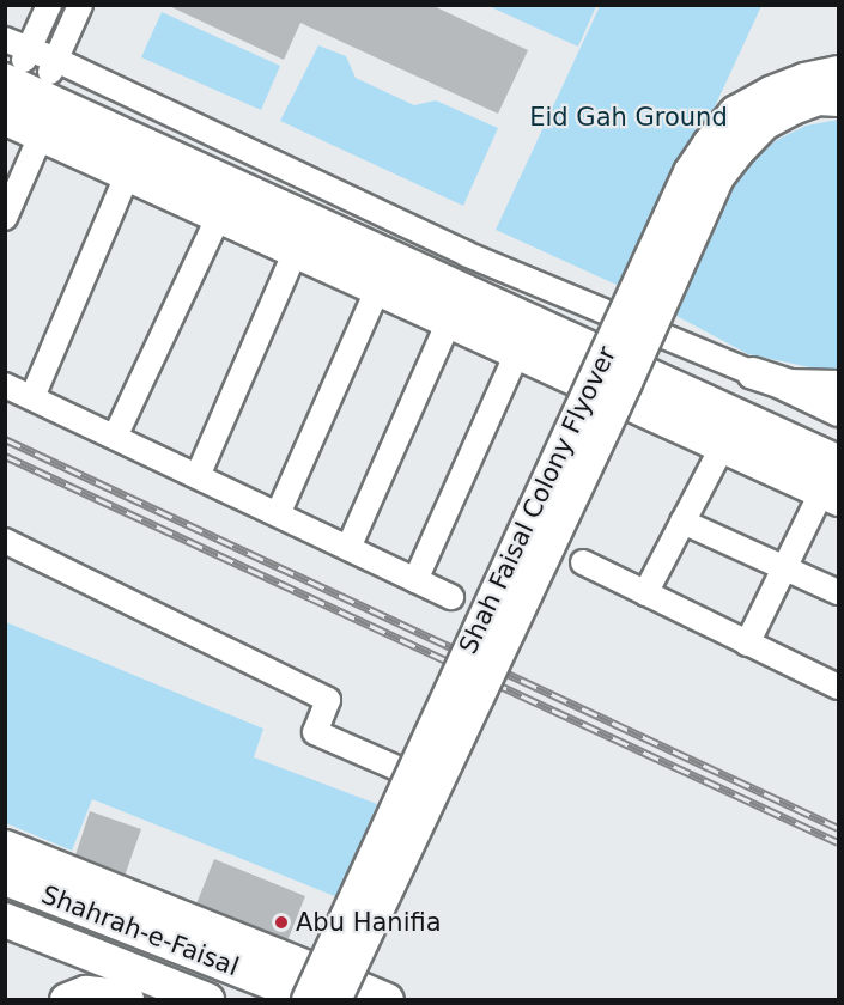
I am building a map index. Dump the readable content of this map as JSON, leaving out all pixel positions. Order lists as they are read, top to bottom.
{
  "streets": {
    "highway": ["Shahrah-e-Faisal"],
    "main road": ["Shah Faisal Colony Flyover"]
  },
  "crossings": [
    ["Shah Faisal Colony Flyover", "Shahrah-e-Faisal"]
  ],
  "parks": ["Eid Gah Ground"],
  "places": ["Abu Hanifia"]
}
